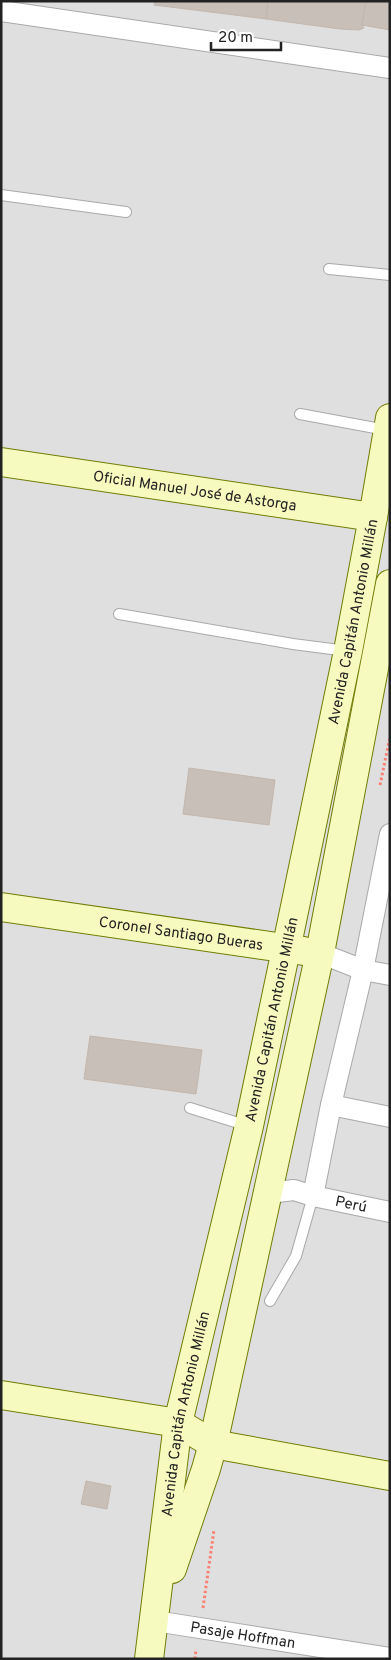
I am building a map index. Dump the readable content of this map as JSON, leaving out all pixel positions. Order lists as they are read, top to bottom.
{
  "streets": {
    "main road": ["Oficial Manuel José de Astorga", "Avenida Capitán Antonio Millán", "Coronel Santiago Bueras"],
    "street": ["Perú", "Pasaje Hoffman"]
  },
  "crossings": [
    ["Oficial Manuel José de Astorga", "Avenida Capitán Antonio Millán"],
    ["Avenida Capitán Antonio Millán", "Coronel Santiago Bueras"],
    ["Avenida Capitán Antonio Millán", "Perú"],
    ["Avenida Capitán Antonio Millán", "Pasaje Hoffman"]
  ],
  "scale_bar": "20 m"
}
